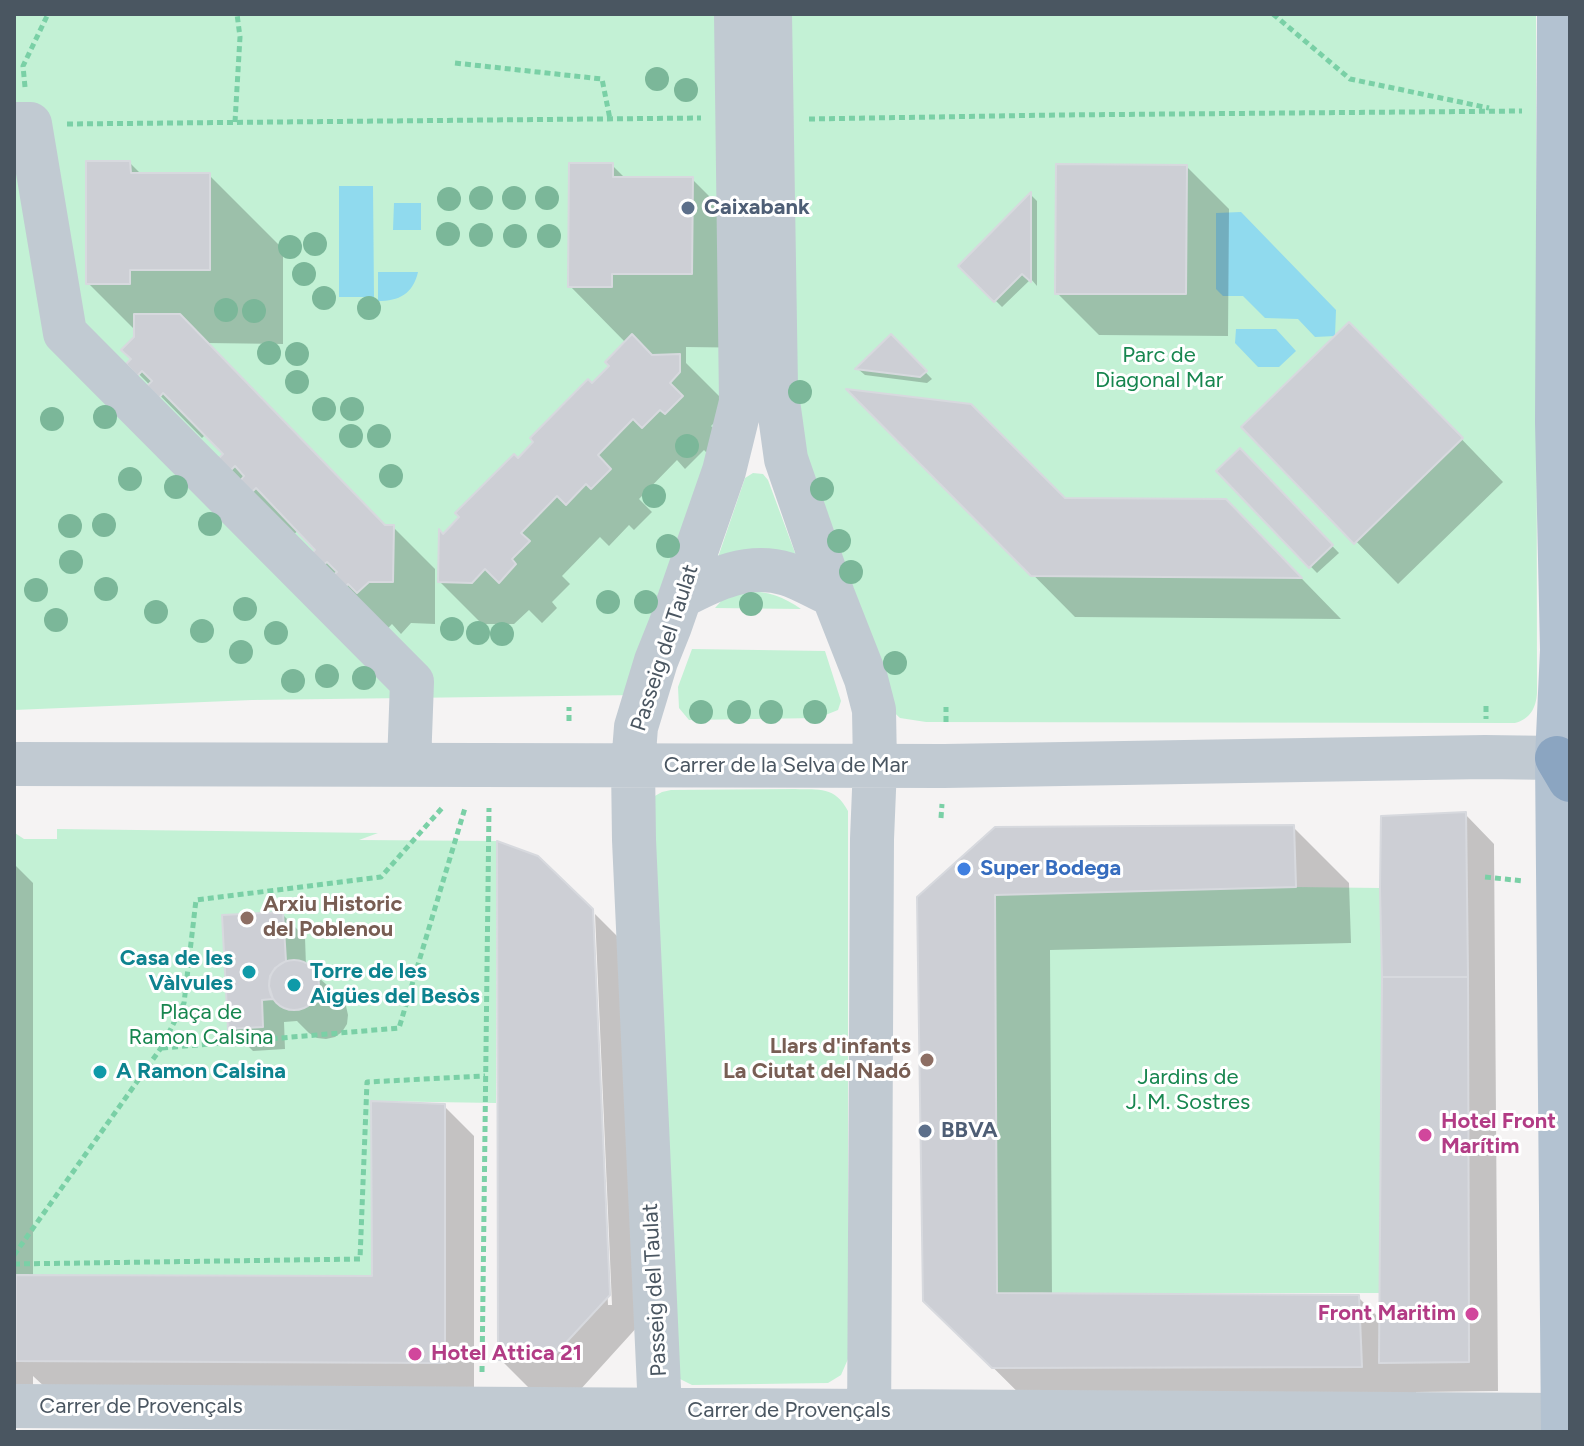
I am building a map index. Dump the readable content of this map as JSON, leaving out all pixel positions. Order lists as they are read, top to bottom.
{
  "streets": {
    "street": ["Passeig del Taulat", "Carrer de la Selva de Mar", "Carrer de Provençals"]
  },
  "crossings": [
    ["Passeig del Taulat", "Carrer de la Selva de Mar"],
    ["Passeig del Taulat", "Carrer de Provençals"]
  ],
  "parks": ["Parc de Diagonal Mar", "Plaça de Ramon Calsina", "Jardins de J. M. Sostres"],
  "places": [
    "Caixabank",
    "Super Bodega",
    "Arxiu Historic del Poblenou",
    "Casa de les Vàlvules",
    "Torre de les Aigües del Besòs",
    "Llars d'infants La Ciutat del Nadó",
    "A Ramon Calsina",
    "BBVA",
    "Hotel Front Marítim",
    "Front Maritim",
    "Hotel Attica 21"
  ]
}
